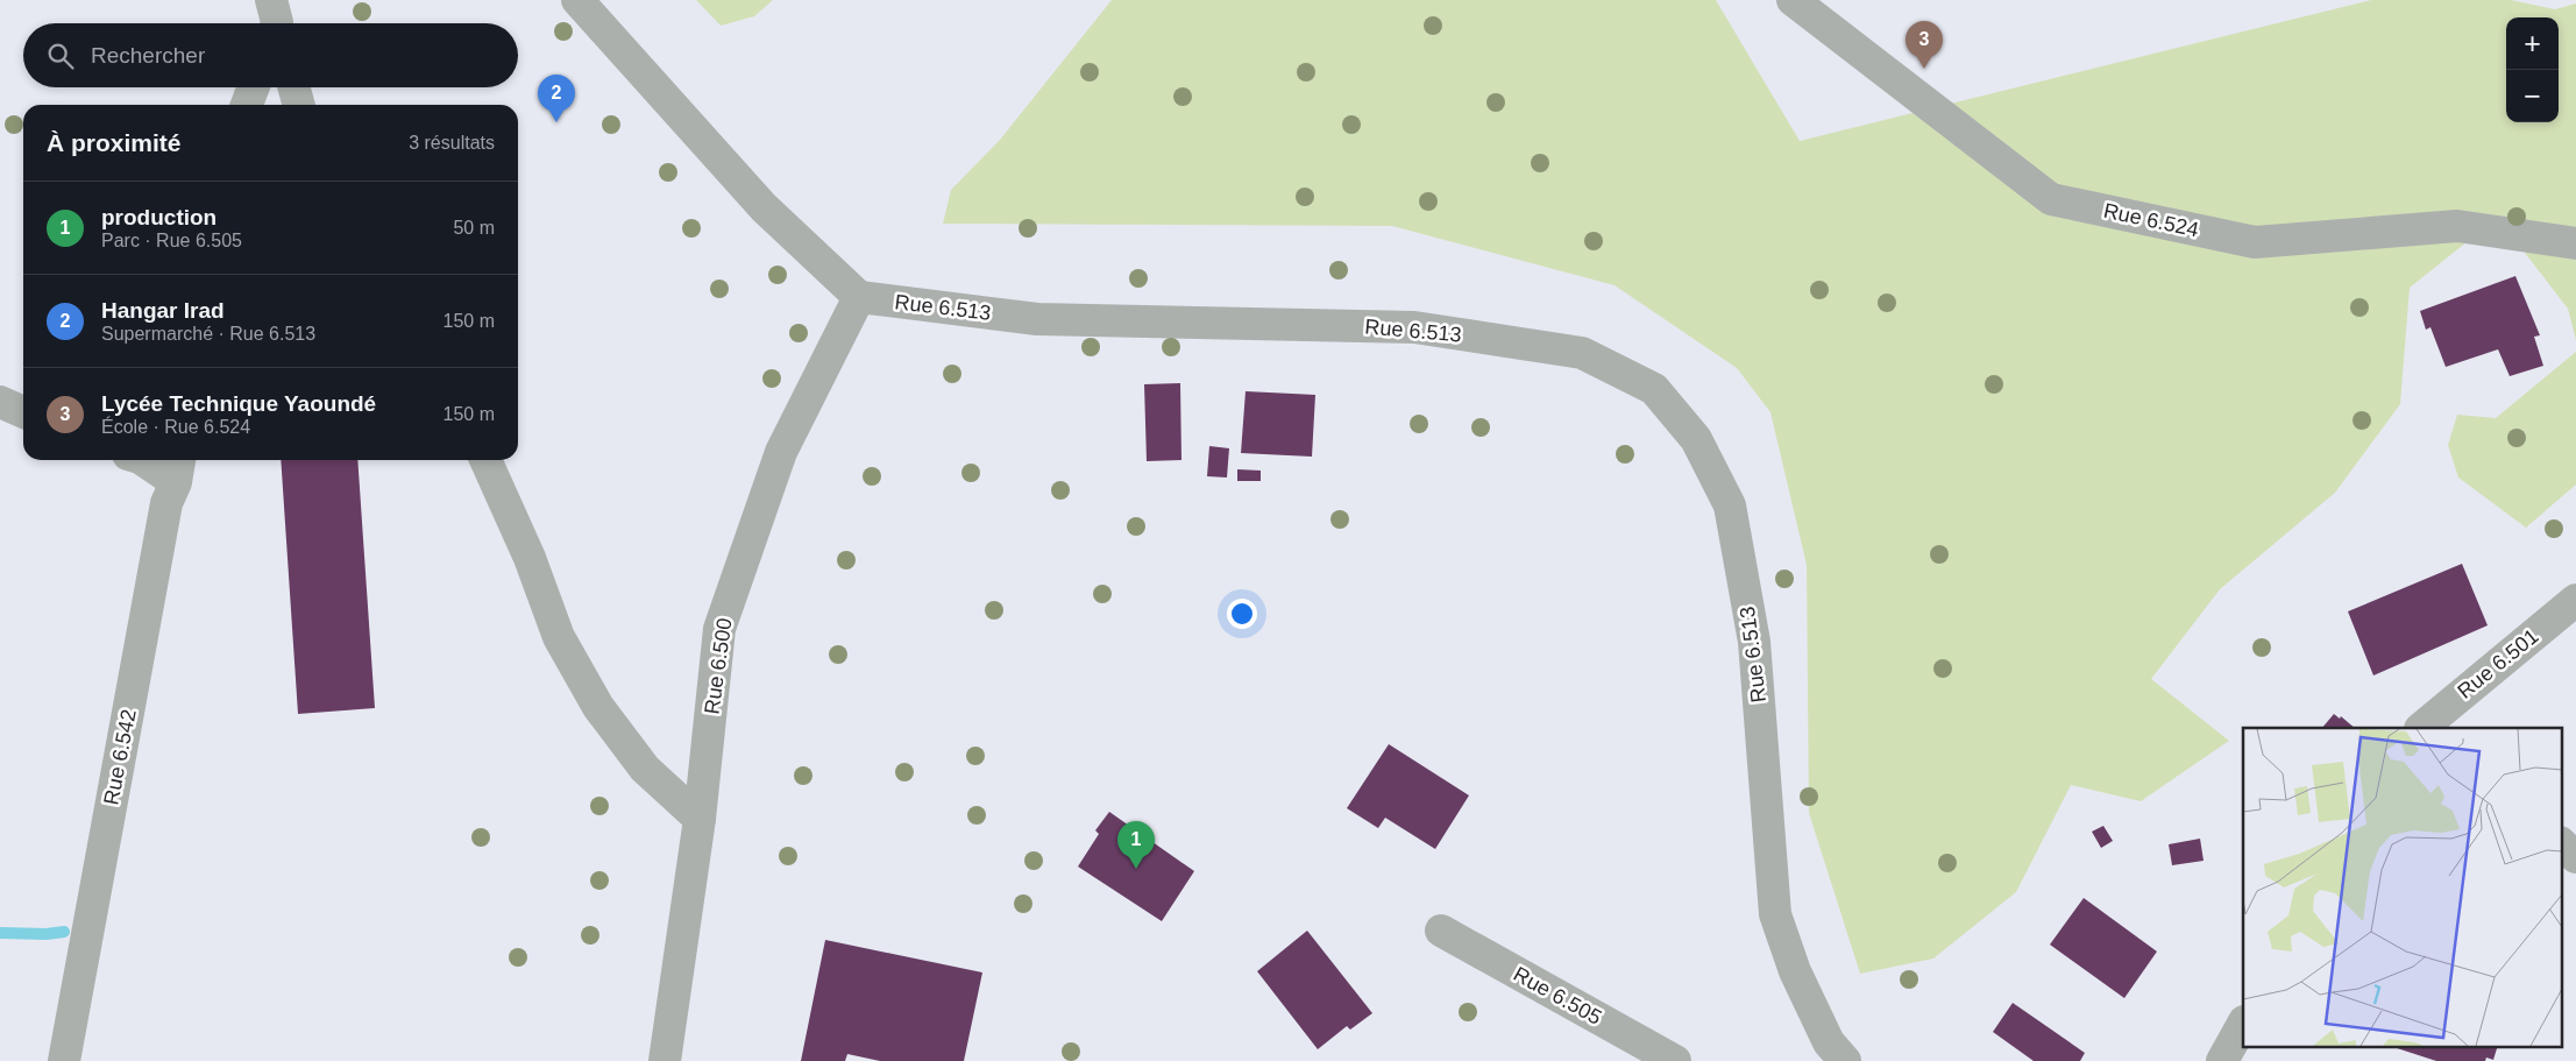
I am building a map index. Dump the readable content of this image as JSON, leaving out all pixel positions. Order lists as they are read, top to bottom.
{
  "streets": {
    "street": [
      "Rue 6.524",
      "Rue 6.513",
      "Rue 6.501",
      "Rue 6.500",
      "Rue 6.542",
      "Rue 6.505"
    ]
  },
  "crossings": [
    ["Rue 6.513", "Rue 6.500"]
  ],
  "page": {
    "map_buttons": ["+", "−"],
    "pins": ["3", "2", "1"],
    "search": "Rechercher",
    "heading": ["À proximité", "3 résultats"],
    "list": [
      {
        "mark": "1",
        "name": "production",
        "note": "Parc · Rue 6.505",
        "value": "50 m"
      },
      {
        "mark": "2",
        "name": "Hangar Irad",
        "note": "Supermarché · Rue 6.513",
        "value": "150 m"
      },
      {
        "mark": "3",
        "name": "Lycée Technique Yaoundé",
        "note": "École · Rue 6.524",
        "value": "150 m"
      }
    ]
  }
}
